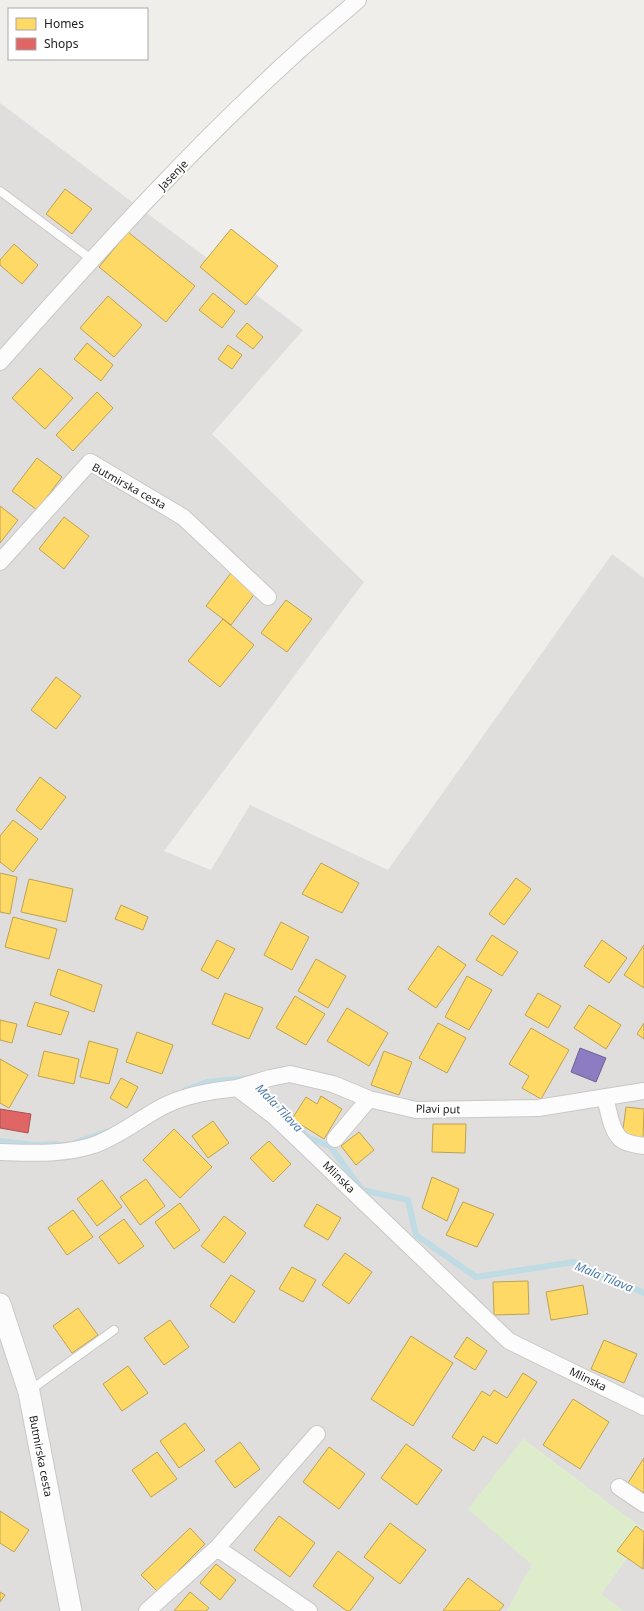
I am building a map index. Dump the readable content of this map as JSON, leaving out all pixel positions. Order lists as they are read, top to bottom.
{
  "streets": {
    "street": [
      "Jasenje",
      "Butmirska cesta",
      "Plavi put",
      "Mlinska"
    ]
  },
  "crossings": [
    ["Plavi put", "Mlinska"]
  ],
  "water": ["Mala Tilava"],
  "legend": ["Homes", "Shops"]
}
